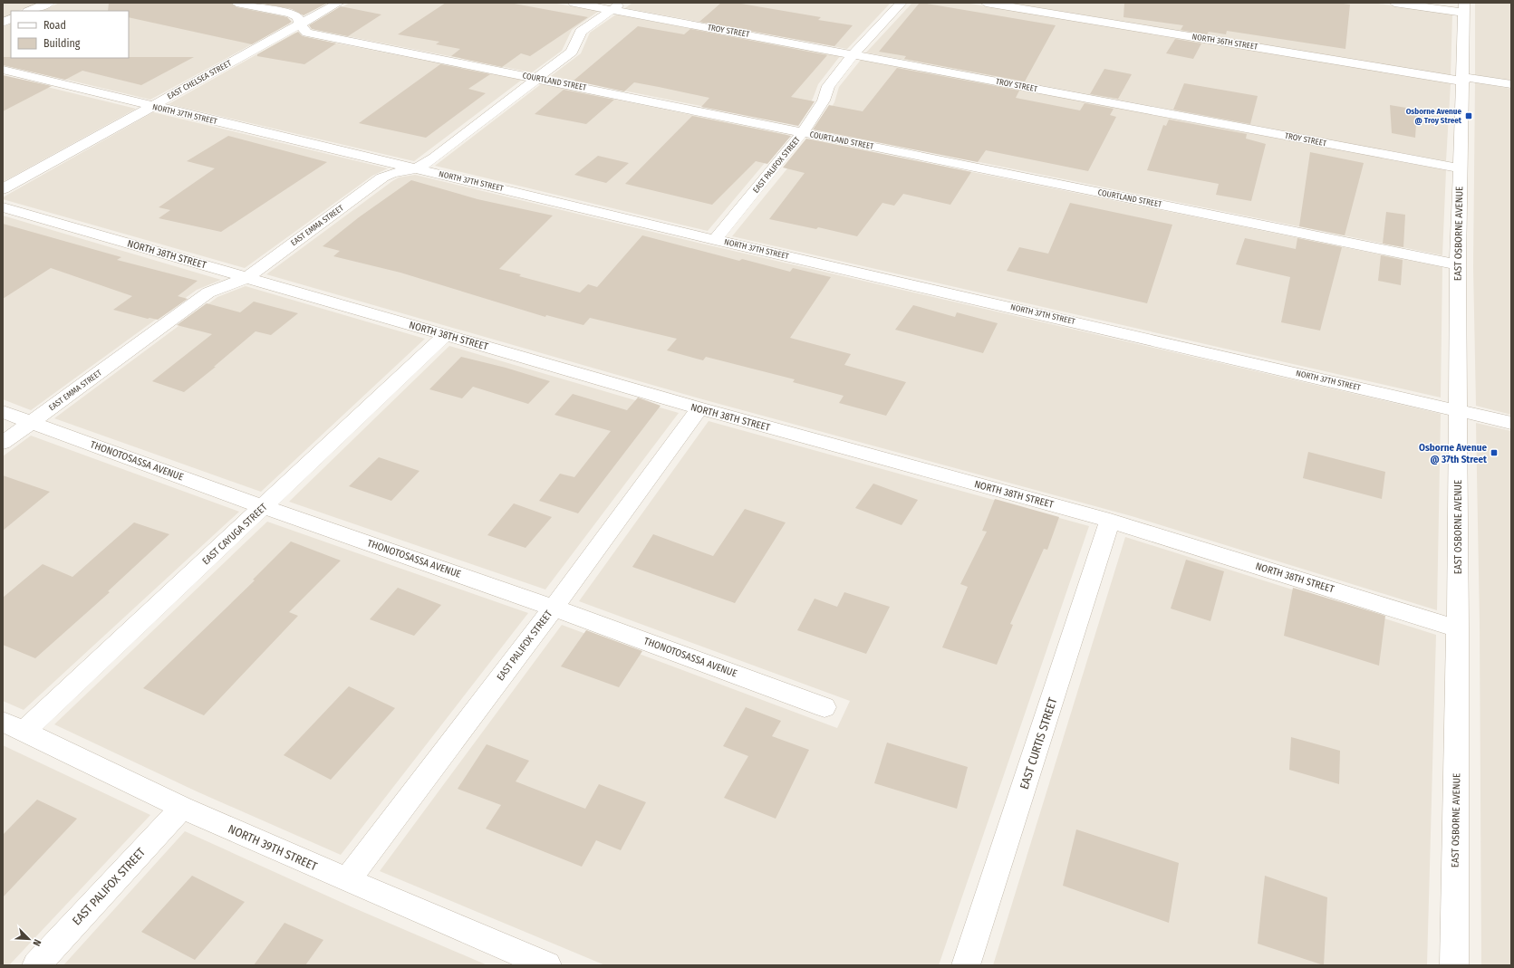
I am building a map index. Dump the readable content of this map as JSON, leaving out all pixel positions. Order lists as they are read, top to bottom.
{
  "streets": {
    "street": [
      "TROY STREET",
      "NORTH 36TH STREET",
      "EAST CHELSEA STREET",
      "COURTLAND STREET",
      "NORTH 37TH STREET",
      "EAST PALIFOX STREET",
      "EAST EMMA STREET",
      "EAST OSBORNE AVENUE",
      "NORTH 38TH STREET",
      "THONOTOSASSA AVENUE",
      "EAST CAYUGA STREET",
      "EAST CURTIS STREET",
      "NORTH 39TH STREET"
    ]
  },
  "crossings": [
    ["TROY STREET", "EAST PALIFOX STREET"],
    ["TROY STREET", "EAST EMMA STREET"],
    ["TROY STREET", "EAST OSBORNE AVENUE"],
    ["NORTH 36TH STREET", "EAST OSBORNE AVENUE"],
    ["EAST CHELSEA STREET", "COURTLAND STREET"],
    ["EAST CHELSEA STREET", "NORTH 37TH STREET"],
    ["COURTLAND STREET", "EAST PALIFOX STREET"],
    ["COURTLAND STREET", "EAST EMMA STREET"],
    ["COURTLAND STREET", "EAST OSBORNE AVENUE"],
    ["NORTH 37TH STREET", "EAST PALIFOX STREET"],
    ["NORTH 37TH STREET", "EAST EMMA STREET"],
    ["NORTH 37TH STREET", "EAST OSBORNE AVENUE"],
    ["EAST PALIFOX STREET", "NORTH 38TH STREET"],
    ["EAST PALIFOX STREET", "THONOTOSASSA AVENUE"],
    ["EAST PALIFOX STREET", "NORTH 39TH STREET"],
    ["EAST EMMA STREET", "NORTH 38TH STREET"],
    ["EAST EMMA STREET", "THONOTOSASSA AVENUE"],
    ["EAST OSBORNE AVENUE", "NORTH 38TH STREET"],
    ["NORTH 38TH STREET", "EAST CAYUGA STREET"],
    ["NORTH 38TH STREET", "EAST CURTIS STREET"],
    ["THONOTOSASSA AVENUE", "EAST CAYUGA STREET"],
    ["EAST CAYUGA STREET", "NORTH 39TH STREET"]
  ],
  "places": {
    "transit": ["Osborne Avenue @ Troy Street", "Osborne Avenue @ 37th Street"]
  },
  "legend": ["Road", "Building"],
  "north": "bottom right"
}
